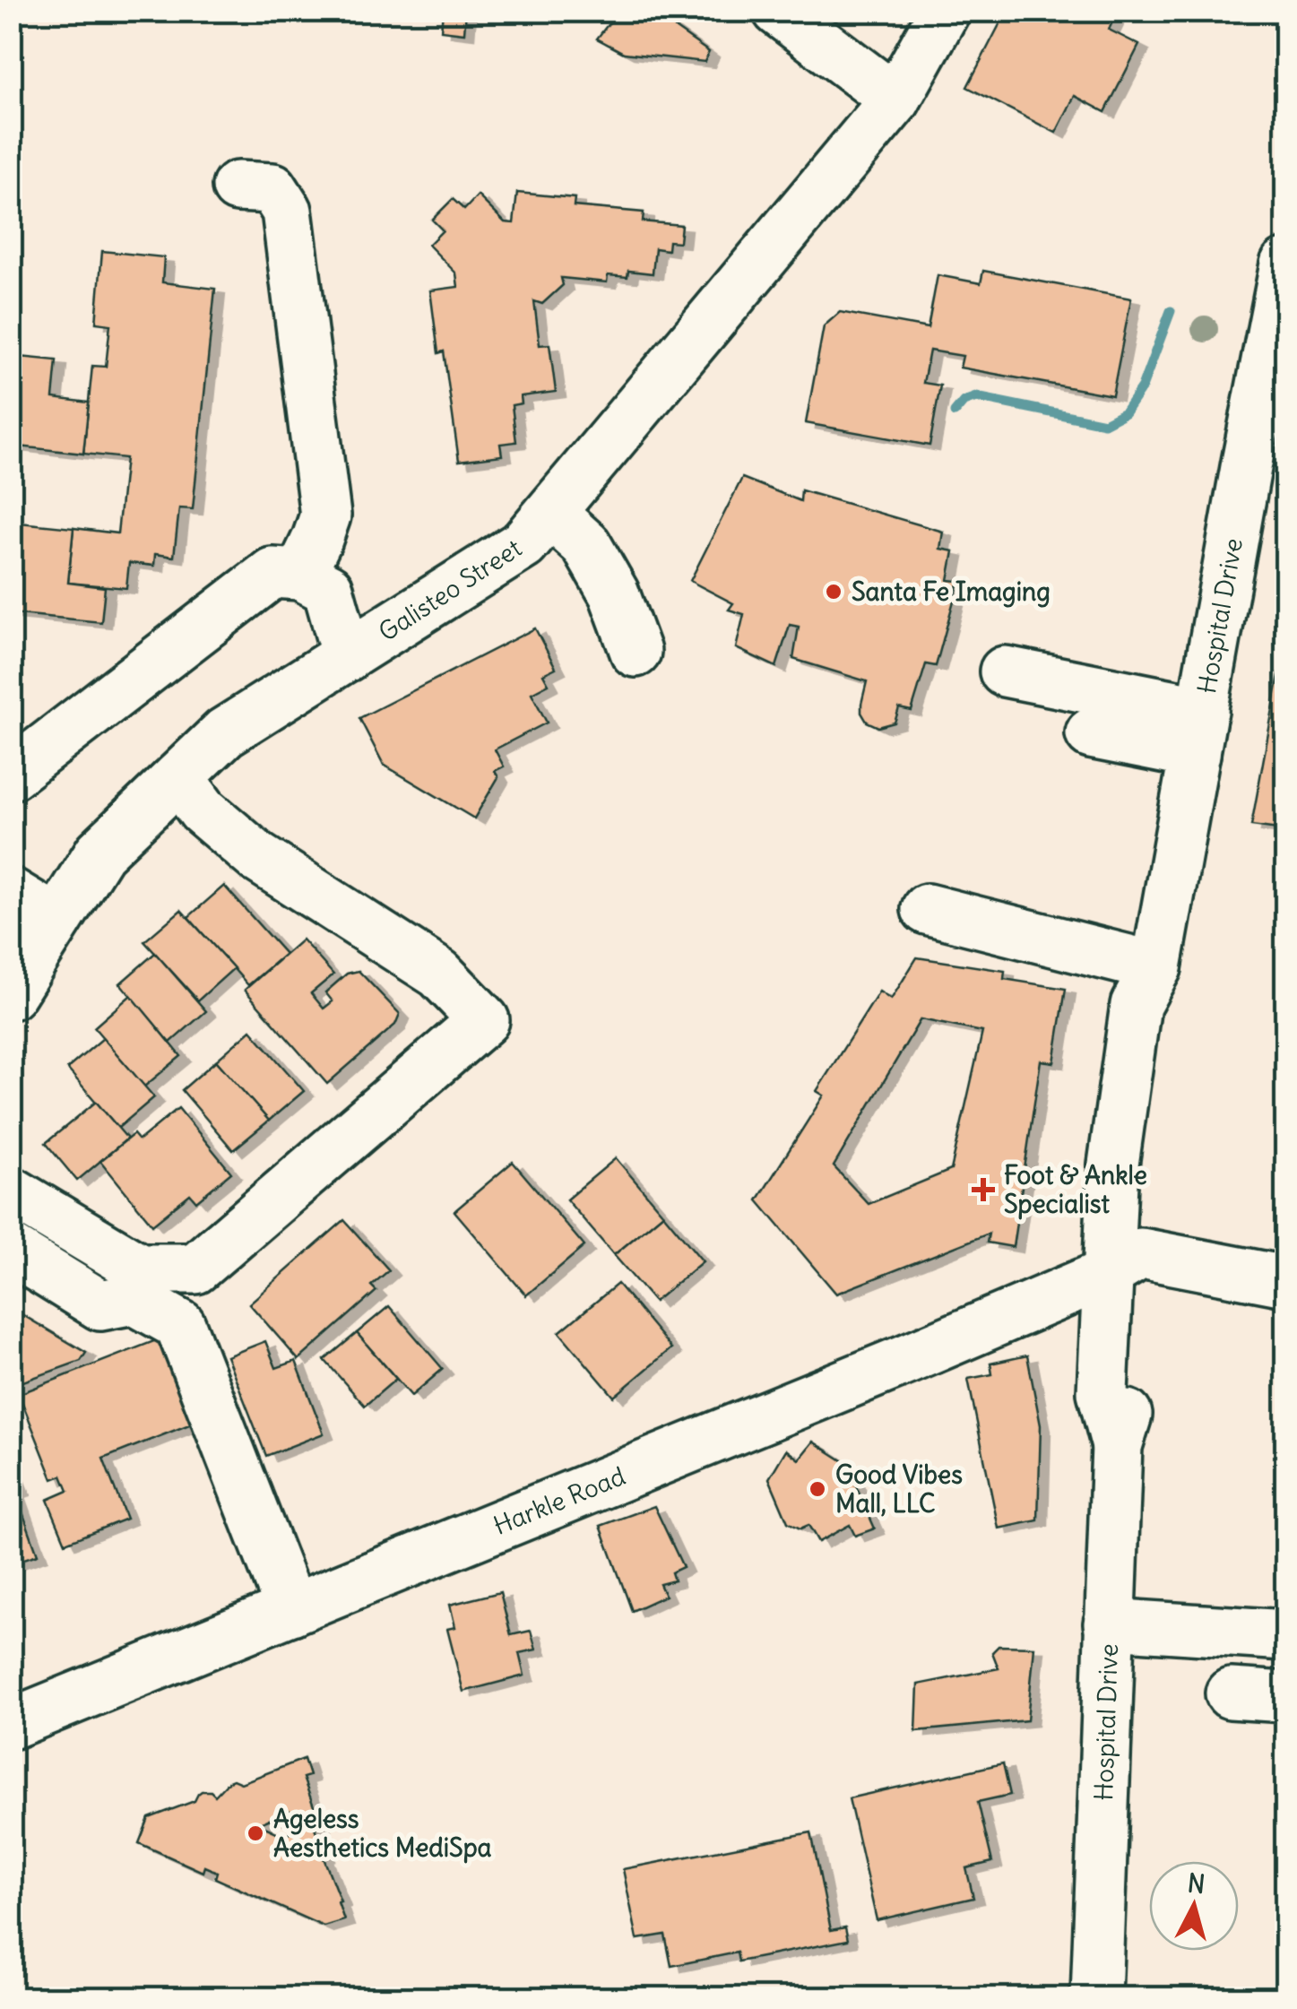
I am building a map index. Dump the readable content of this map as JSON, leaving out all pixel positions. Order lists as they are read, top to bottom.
{
  "streets": {
    "street": ["Galisteo Street", "Hospital Drive", "Harkle Road"]
  },
  "crossings": [
    ["Hospital Drive", "Harkle Road"]
  ],
  "places": {
    "other": ["Santa Fe Imaging", "Good Vibes Mall, LLC", "Ageless Aesthetics MediSpa"],
    "health": ["Foot & Ankle Specialist"]
  },
  "north": "top"
}
